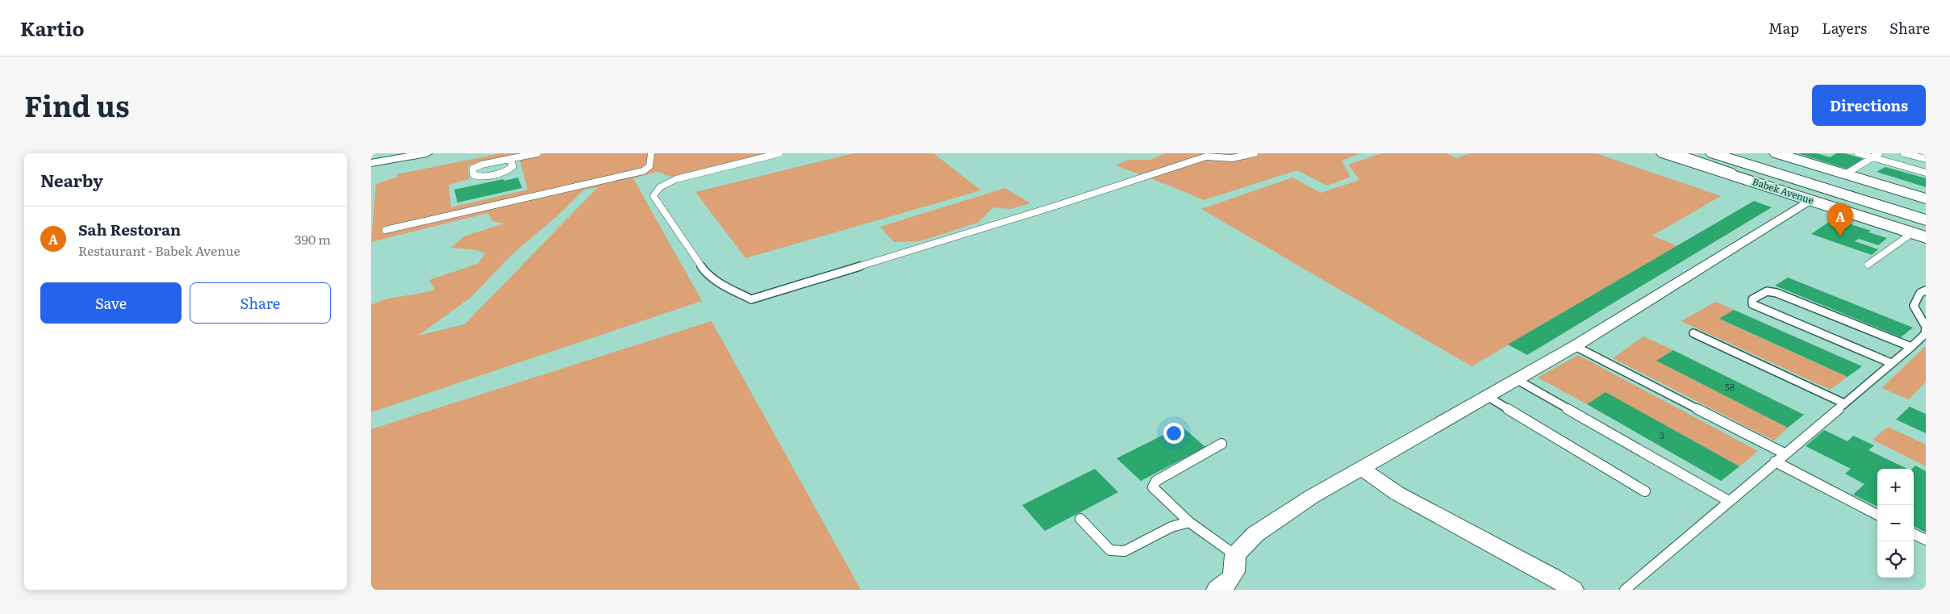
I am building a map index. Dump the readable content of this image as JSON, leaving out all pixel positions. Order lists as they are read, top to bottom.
{
  "streets": {
    "main road": ["Babek Avenue"]
  },
  "house_numbers": ["58", "3"],
  "page": {
    "header": "Kartio",
    "nav": ["Map", "Layers", "Share"],
    "title": "Find us",
    "buttons": [
      "Directions",
      ["Save", "Share"]
    ],
    "heading": "Nearby",
    "pins": "A",
    "list": [
      {
        "mark": "A",
        "name": "Sah Restoran",
        "note": "Restaurant · Babek Avenue",
        "value": "390 m"
      }
    ],
    "map_buttons": ["+", "−"]
  }
}
